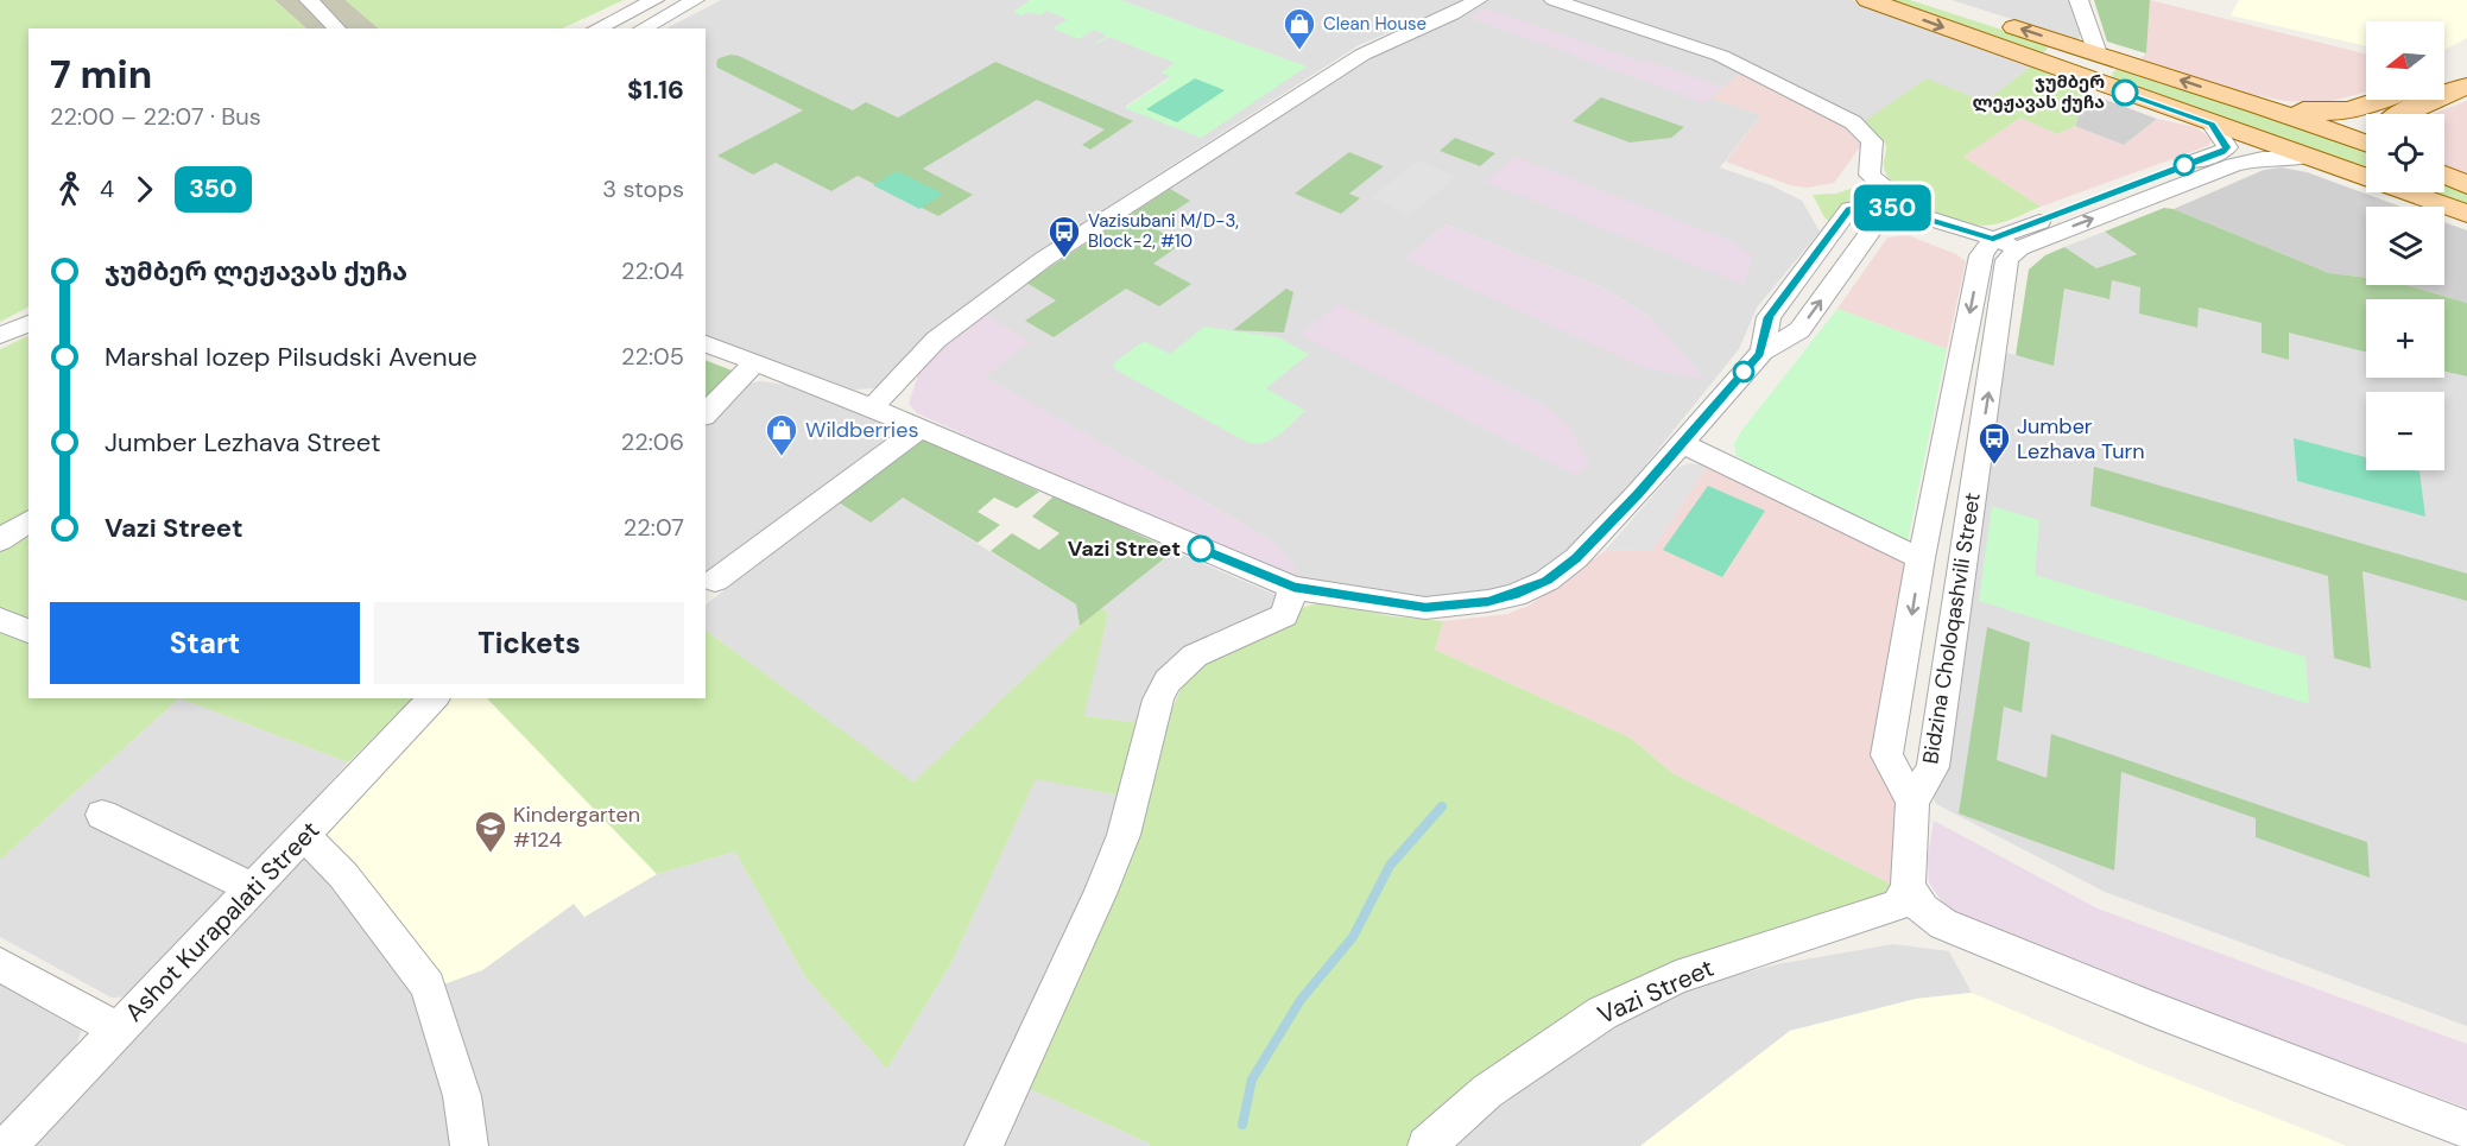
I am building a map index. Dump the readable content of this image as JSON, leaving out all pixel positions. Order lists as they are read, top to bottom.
{
  "streets": {
    "street": ["Bidzina Choloqashvili Street", "Ashot Kurapalati Street", "Vazi Street"]
  },
  "crossings": [
    ["Bidzina Choloqashvili Street", "Vazi Street"]
  ],
  "places": {
    "shop": ["Clean House", "Wildberries"],
    "other": ["ჯუმბერ ლეჟავას ქუჩა", "Vazi Street"],
    "bus stop": ["Vazisubani M/D-3, Block-2, #10", "Jumber Lezhava Turn"],
    "school or university": ["Kindergarten #124"]
  },
  "lines": ["bus line 350"],
  "north": "left",
  "page": {
    "on_map": "350",
    "map_buttons": ["+", "−"],
    "heading": ["7 min", "22:00 – 22:07 · Bus", "$1.16"],
    "legs": ["4", "350", "3 stops"],
    "list": [
      {
        "name": "ჯუმბერ ლეჟავას ქუჩა",
        "value": "22:04"
      },
      {
        "name": "Marshal Iozep Pilsudski Avenue",
        "value": "22:05"
      },
      {
        "name": "Jumber Lezhava Street",
        "value": "22:06"
      },
      {
        "name": "Vazi Street",
        "value": "22:07"
      }
    ],
    "buttons": ["Start", "Tickets"]
  }
}
